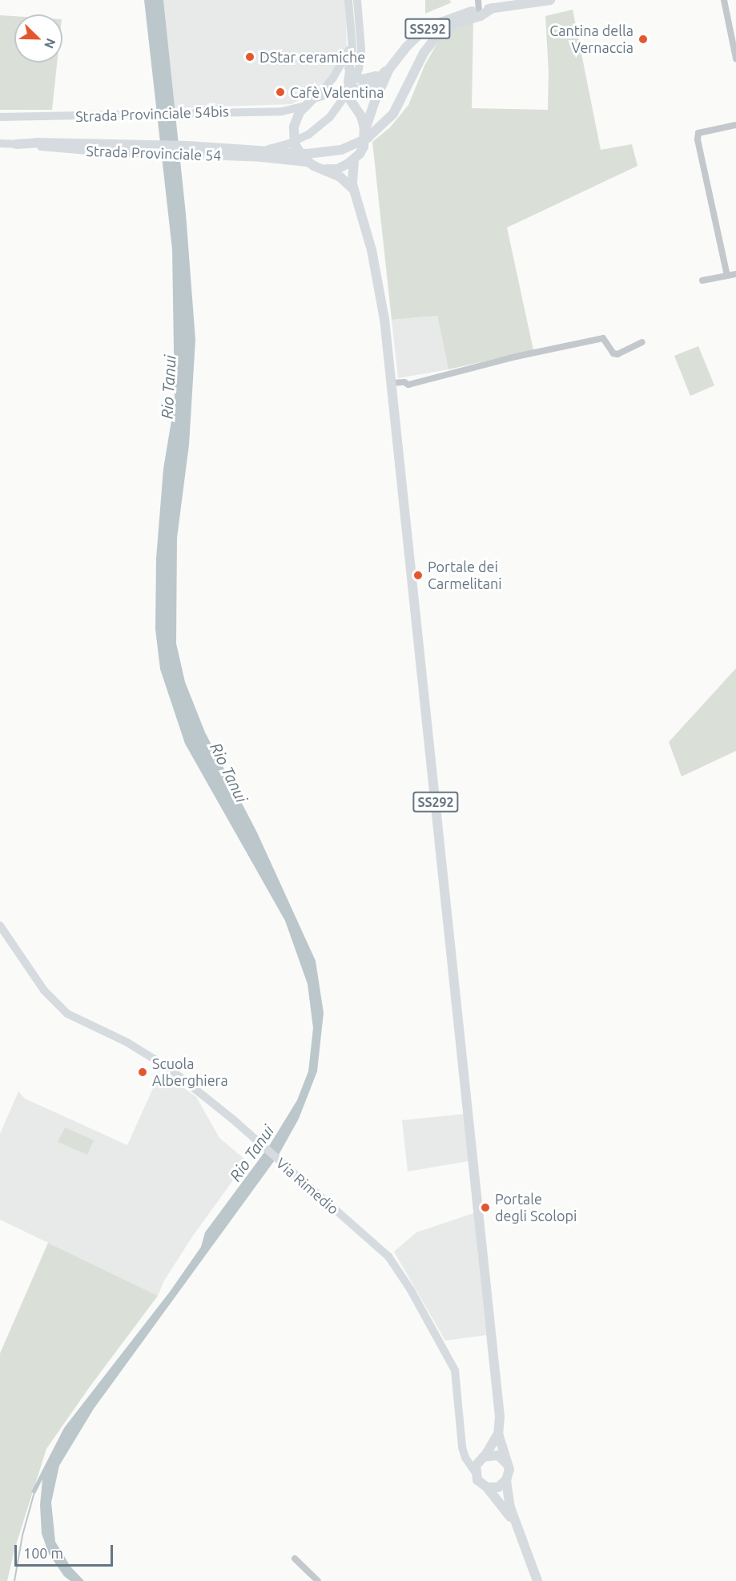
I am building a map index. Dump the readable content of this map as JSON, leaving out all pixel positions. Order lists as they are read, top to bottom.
{
  "streets": {
    "main road": [
      "SS292",
      "Strada Provinciale 54bis",
      "Strada Provinciale 54",
      "Via Rimedio"
    ]
  },
  "crossings": [
    ["SS292", "Strada Provinciale 54bis"],
    ["SS292", "Strada Provinciale 54"],
    ["SS292", "Via Rimedio"],
    ["Strada Provinciale 54bis", "Strada Provinciale 54"]
  ],
  "water": ["Rio Tanui"],
  "places": [
    "Cantina della Vernaccia",
    "DStar ceramiche",
    "Cafè Valentina",
    "Portale dei Carmelitani",
    "Scuola Alberghiera",
    "Portale degli Scolopi"
  ],
  "scale_bar": "100 m",
  "north": "bottom right"
}
